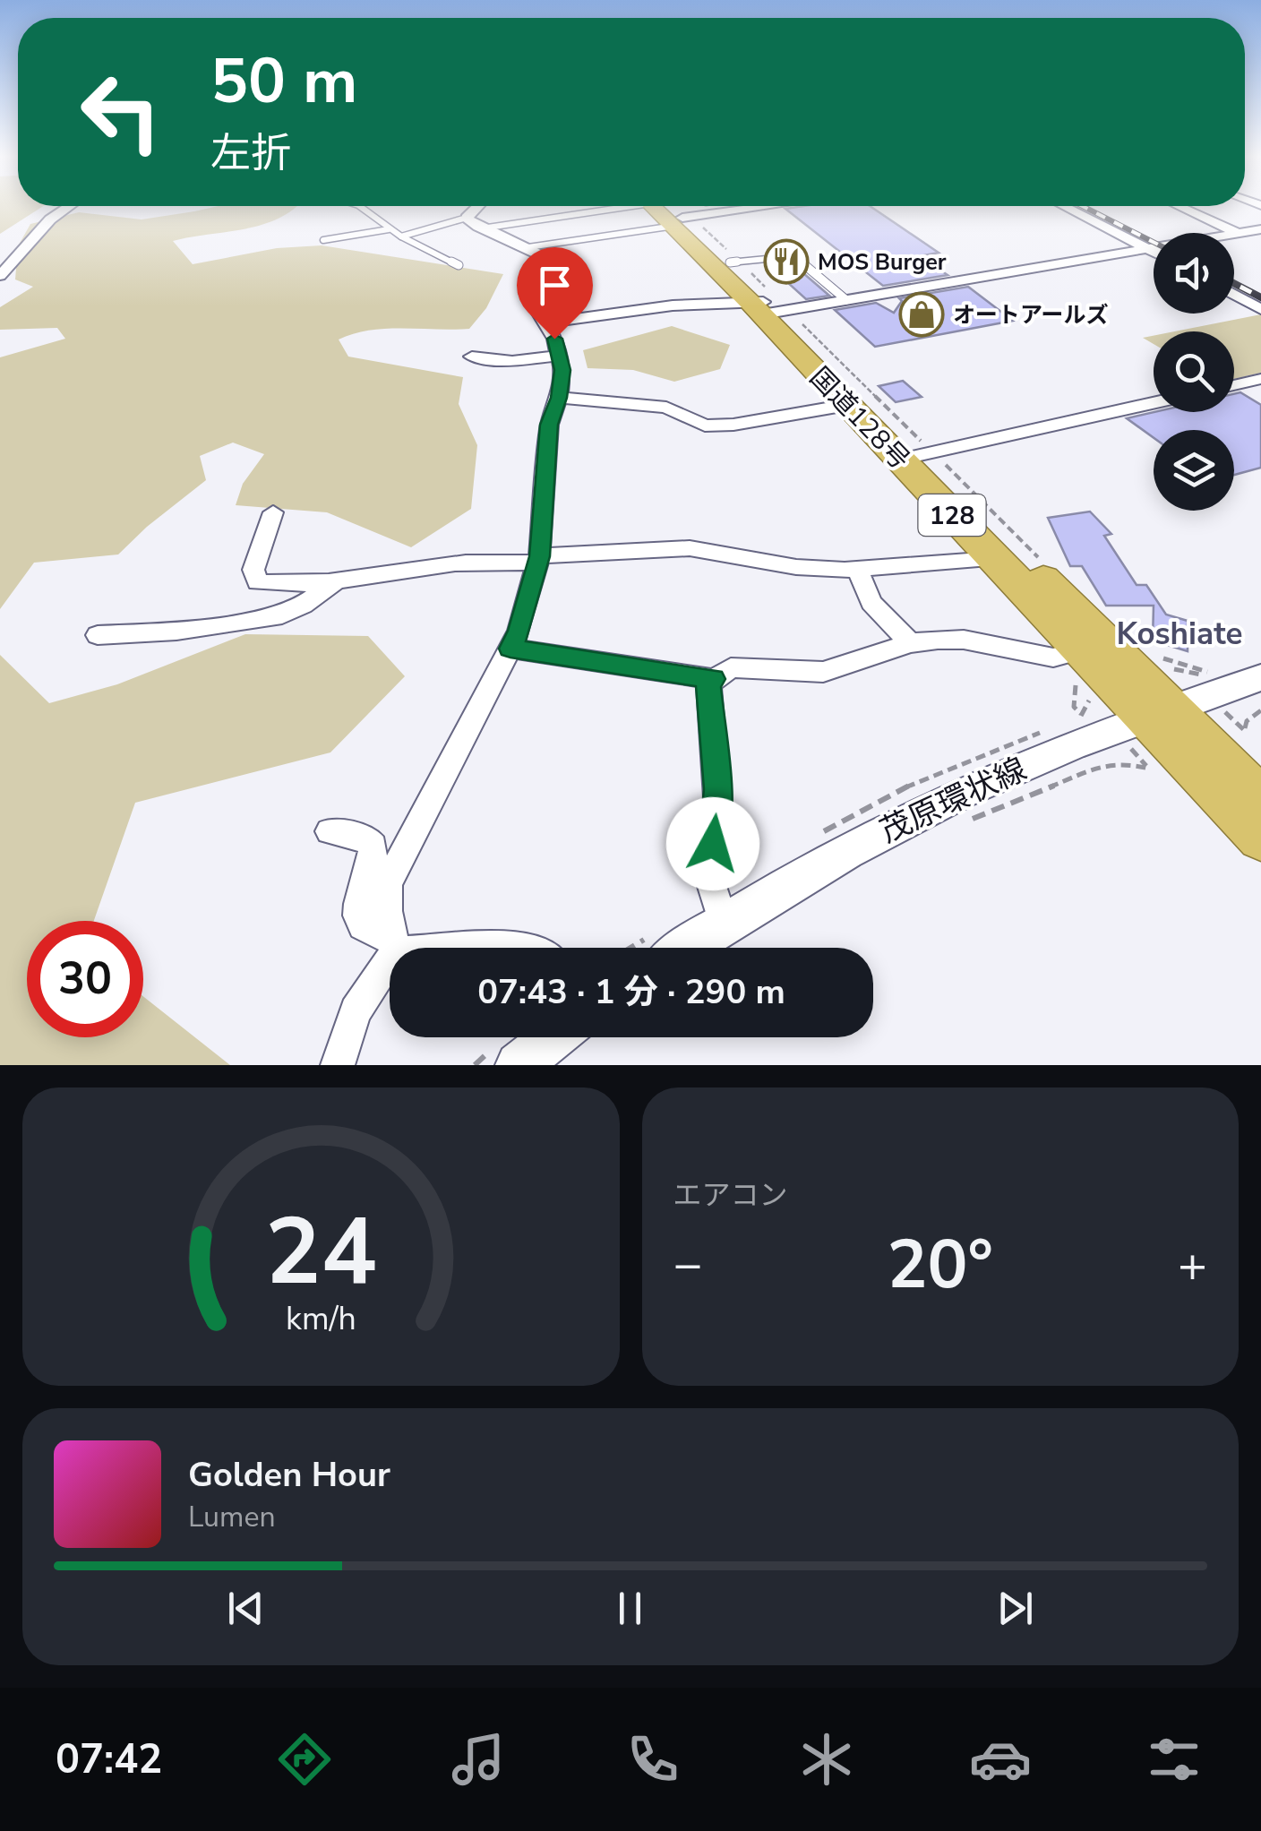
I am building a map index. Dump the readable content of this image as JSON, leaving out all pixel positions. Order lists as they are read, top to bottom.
{
  "streets": {
    "highway": ["国道128号", "128"],
    "main road": ["茂原環状線"]
  },
  "crossings": [
    ["国道128号", "茂原環状線"]
  ],
  "districts": ["Koshiate"],
  "places": {
    "restaurant": ["MOS Burger"],
    "shop": ["オートアールズ"]
  },
  "page": {
    "turn": ["50 m", "左折"],
    "limit": "30",
    "trip": "07:43 · 1 分 · 290 m",
    "tile": "エアコン",
    "heat": ["−", "20°", "+"],
    "song": ["Golden Hour", "Lumen"],
    "tabs": "07:42",
    "gauge": ["24", "km/h"]
  }
}
